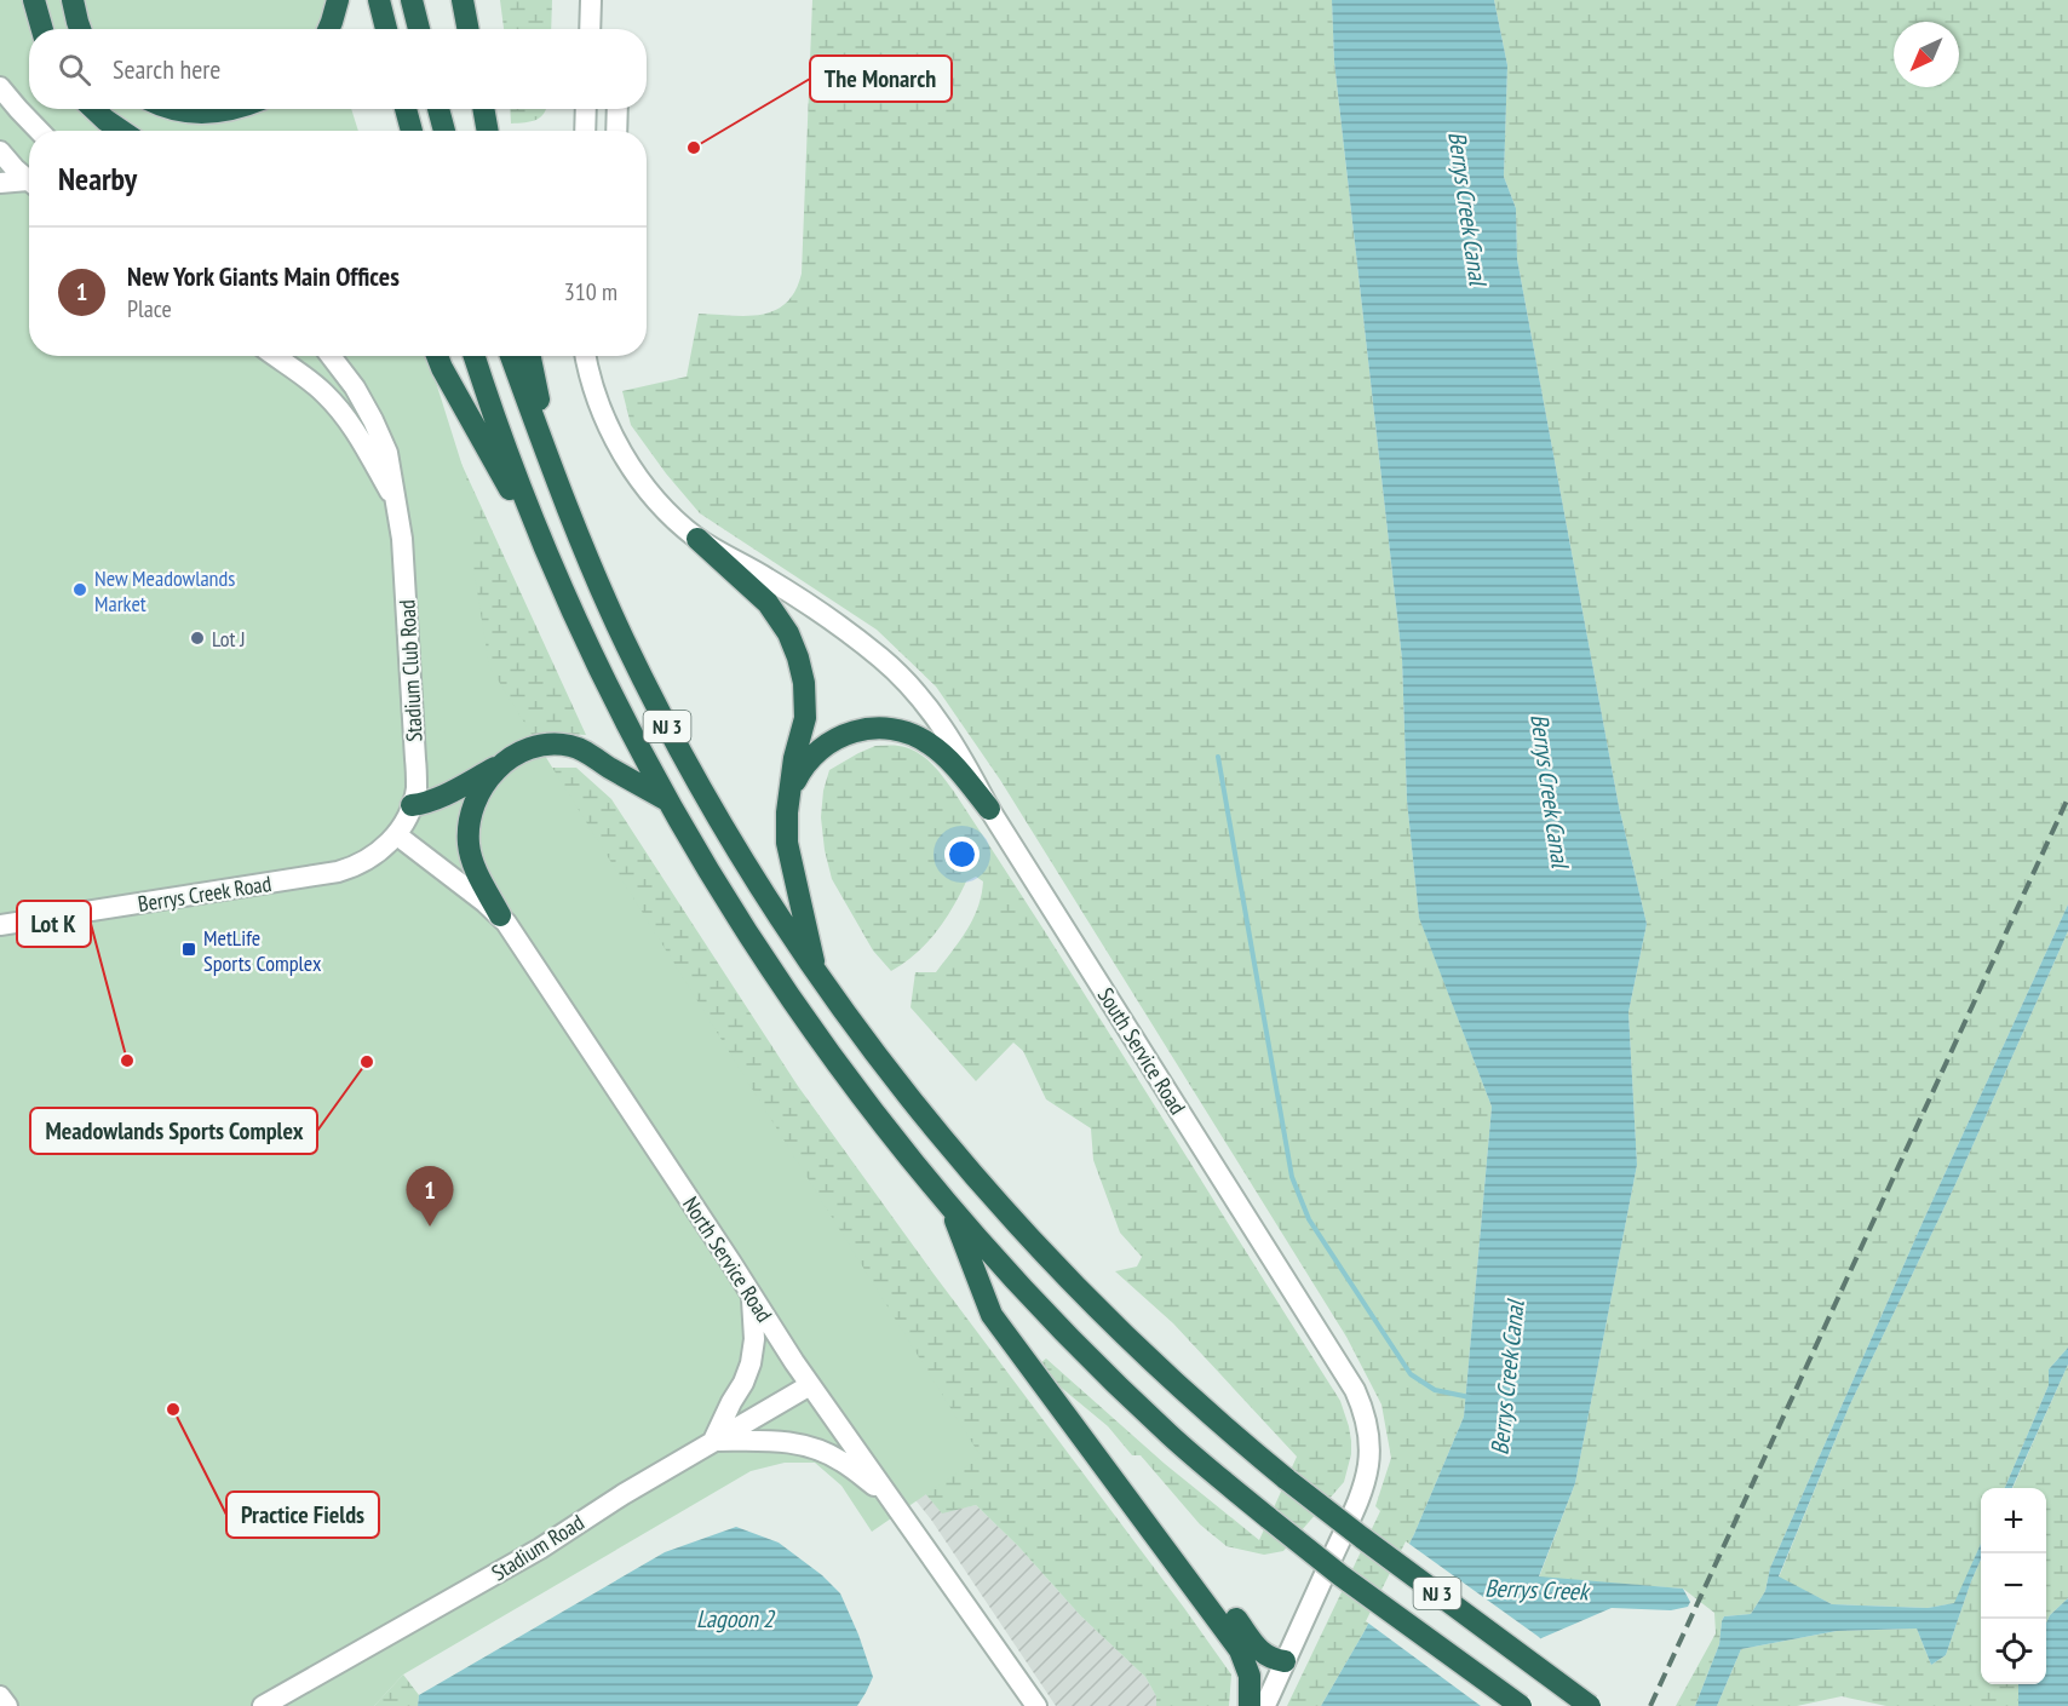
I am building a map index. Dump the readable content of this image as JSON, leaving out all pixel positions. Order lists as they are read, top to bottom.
{
  "streets": {
    "highway": ["NJ 3"],
    "street": [
      "Stadium Club Road",
      "Berrys Creek Road",
      "South Service Road",
      "North Service Road",
      "Stadium Road"
    ]
  },
  "crossings": [
    ["Stadium Club Road", "Berrys Creek Road"],
    ["Stadium Club Road", "North Service Road"],
    ["Berrys Creek Road", "North Service Road"],
    ["North Service Road", "Stadium Road"]
  ],
  "water": ["Berrys Creek Canal", "Berrys Creek", "Lagoon 2"],
  "places": {
    "other": [
      "The Monarch",
      "New Meadowlands Market",
      "Lot J",
      "Lot K",
      "Meadowlands Sports Complex",
      "Practice Fields"
    ],
    "transit": ["MetLife Sports Complex"]
  },
  "north": "bottom left",
  "page": {
    "search": "Search here",
    "heading": "Nearby",
    "list": [
      {
        "mark": "1",
        "name": "New York Giants Main Offices",
        "note": "Place",
        "value": "310 m"
      }
    ],
    "pins": "1",
    "map_buttons": ["+", "−"]
  }
}
